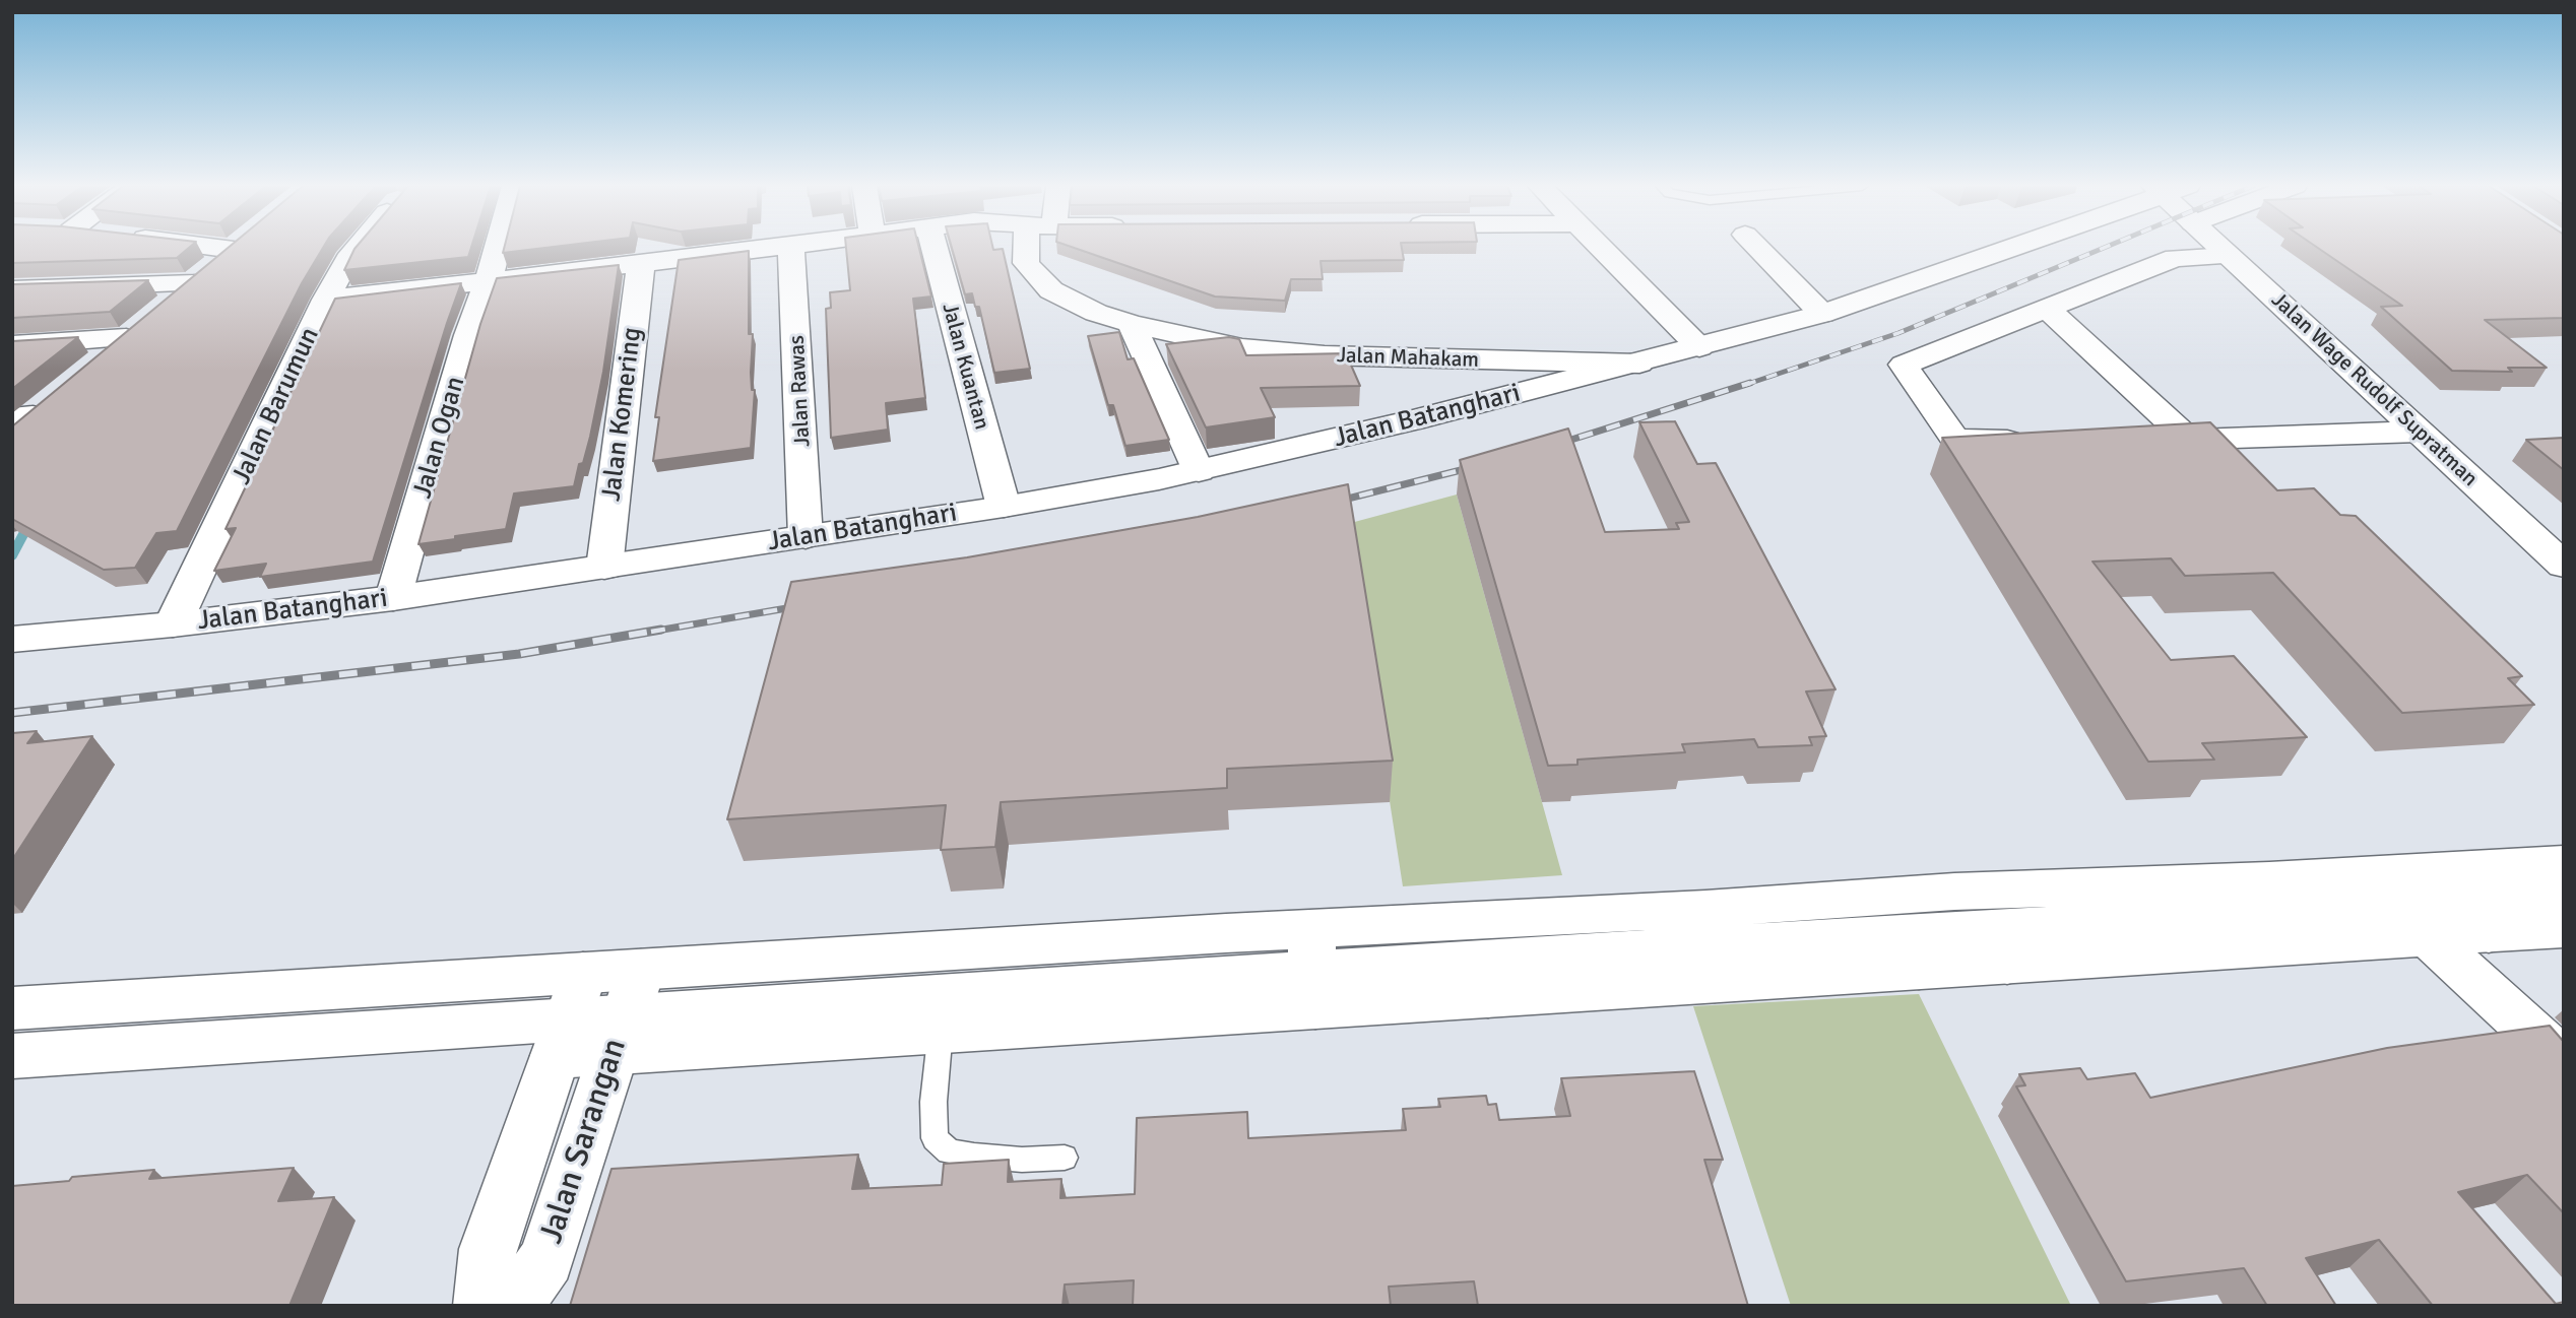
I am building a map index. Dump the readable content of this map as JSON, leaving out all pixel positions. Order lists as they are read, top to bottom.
{
  "streets": {
    "street": [
      "Jalan Mahakam",
      "Jalan Kuantan",
      "Jalan Wage Rudolf Supratman",
      "Jalan Rawas",
      "Jalan Barumun",
      "Jalan Komering",
      "Jalan Batanghari",
      "Jalan Ogan",
      "Jalan Sarangan"
    ]
  },
  "crossings": [
    ["Jalan Mahakam", "Jalan Batanghari"],
    ["Jalan Kuantan", "Jalan Batanghari"],
    ["Jalan Rawas", "Jalan Batanghari"],
    ["Jalan Barumun", "Jalan Batanghari"],
    ["Jalan Komering", "Jalan Batanghari"],
    ["Jalan Batanghari", "Jalan Ogan"]
  ]
}
